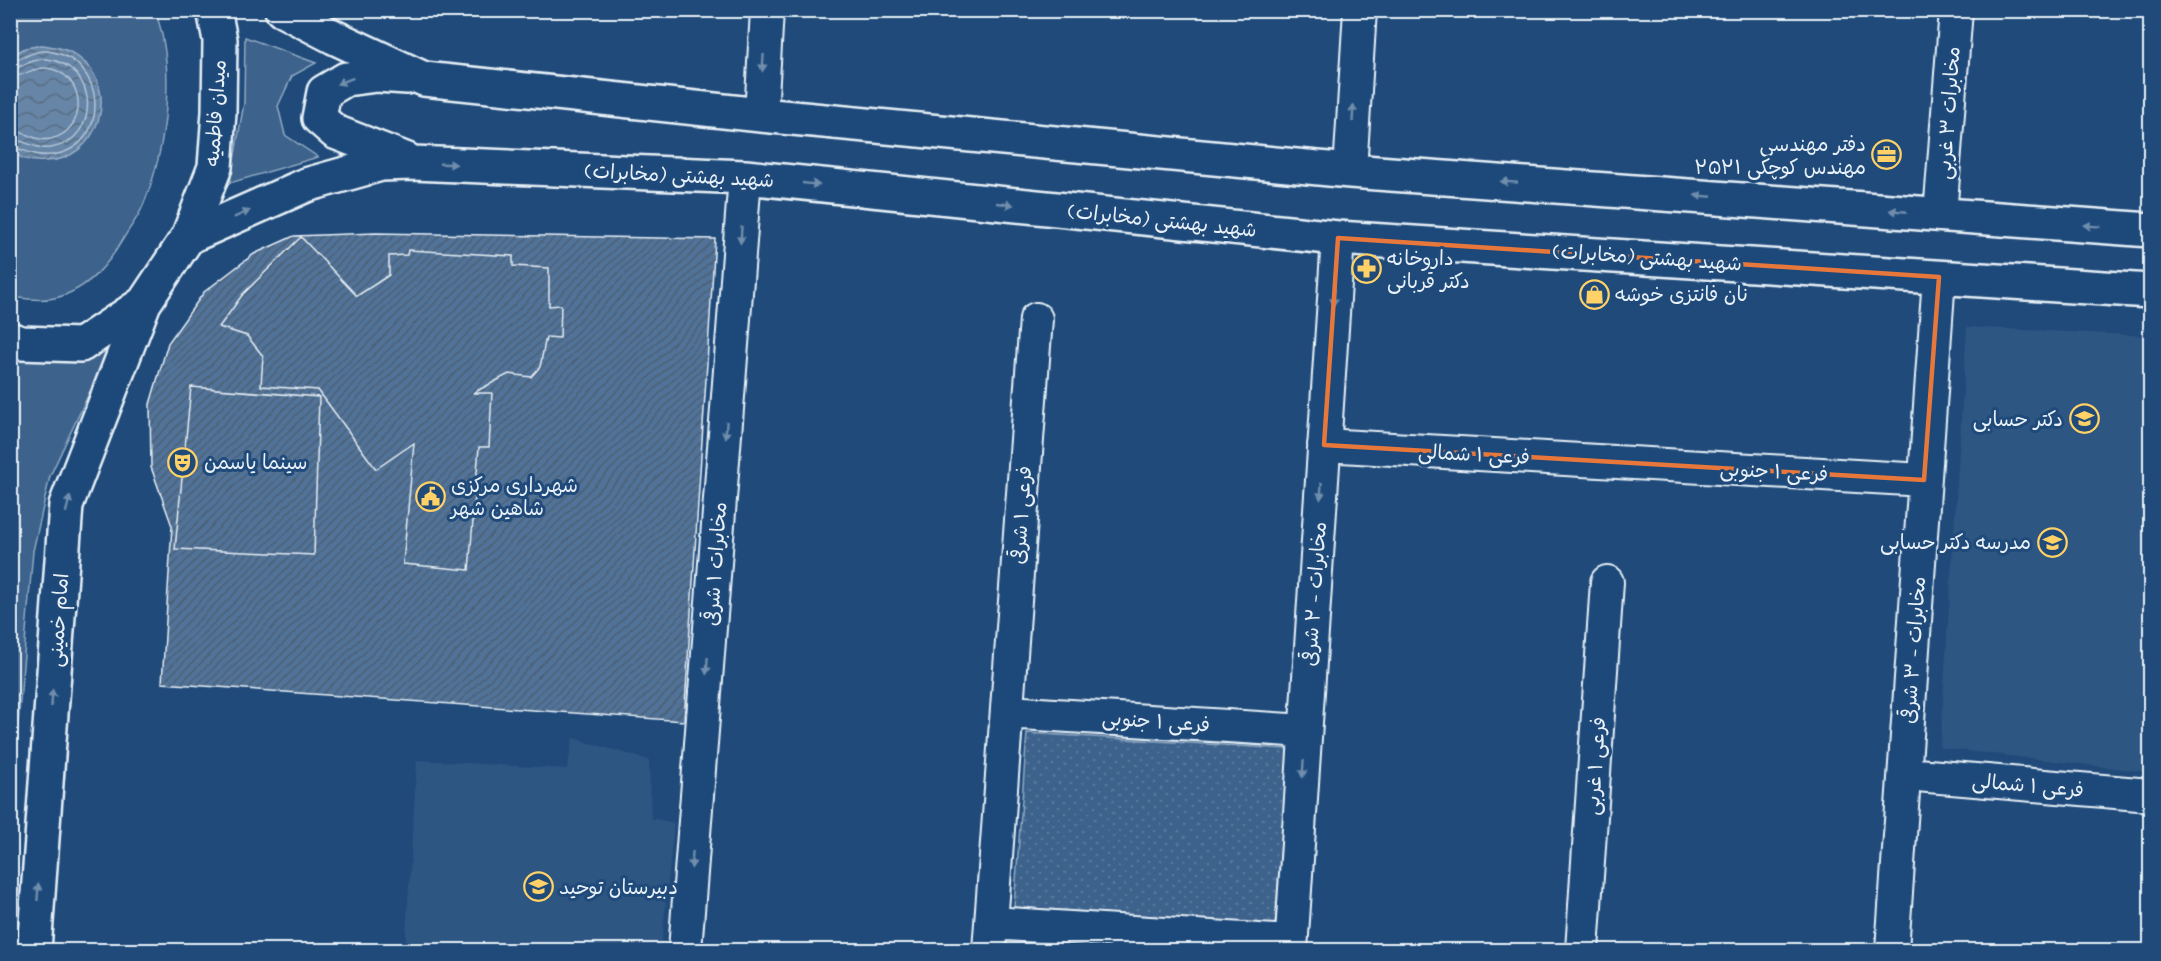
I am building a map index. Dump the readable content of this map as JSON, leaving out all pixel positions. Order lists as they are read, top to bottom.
{
  "streets": {
    "main road": ["میدان فاطمیه", "شهید بهشتی (مخابرات)", "امام خمینی"],
    "street": [
      "مخابرات ۳ غربی",
      "فرعی ۱ شمالی",
      "فرعی ۱ جنوبی",
      "فرعی ۱ شرقی",
      "مخابرات ۱ شرقی",
      "مخابرات - ۲ شرقی",
      "مخابرات - ۳ شرقی",
      "فرعی ۱ غربی"
    ]
  },
  "crossings": [
    ["میدان فاطمیه", "شهید بهشتی (مخابرات)"],
    ["میدان فاطمیه", "امام خمینی"],
    ["شهید بهشتی (مخابرات)", "مخابرات ۱ شرقی"],
    ["شهید بهشتی (مخابرات)", "مخابرات - ۲ شرقی"],
    ["شهید بهشتی (مخابرات)", "مخابرات - ۳ شرقی"],
    ["فرعی ۱ شمالی", "فرعی ۱ جنوبی"],
    ["فرعی ۱ شمالی", "مخابرات - ۲ شرقی"],
    ["فرعی ۱ شمالی", "مخابرات - ۳ شرقی"],
    ["فرعی ۱ جنوبی", "فرعی ۱ شرقی"],
    ["فرعی ۱ جنوبی", "مخابرات - ۲ شرقی"],
    ["فرعی ۱ جنوبی", "مخابرات - ۳ شرقی"]
  ],
  "one_way": ["مخابرات ۱ شرقی", "مخابرات - ۲ شرقی", "امام خمینی"],
  "places": {
    "office": ["دفتر مهندسی ۲۵۲۱ مهندس کوچکی"],
    "pharmacy": ["داروخانه دکتر قربانی"],
    "shop": ["نان فانتزی خوشه"],
    "school or university": ["دکتر حسابی", "مدرسه دکتر حسابی", "دبیرستان توحید"],
    "theatre": ["سینما یاسمن"],
    "public building": ["شهرداری مرکزی شاهین شهر"]
  }
}
